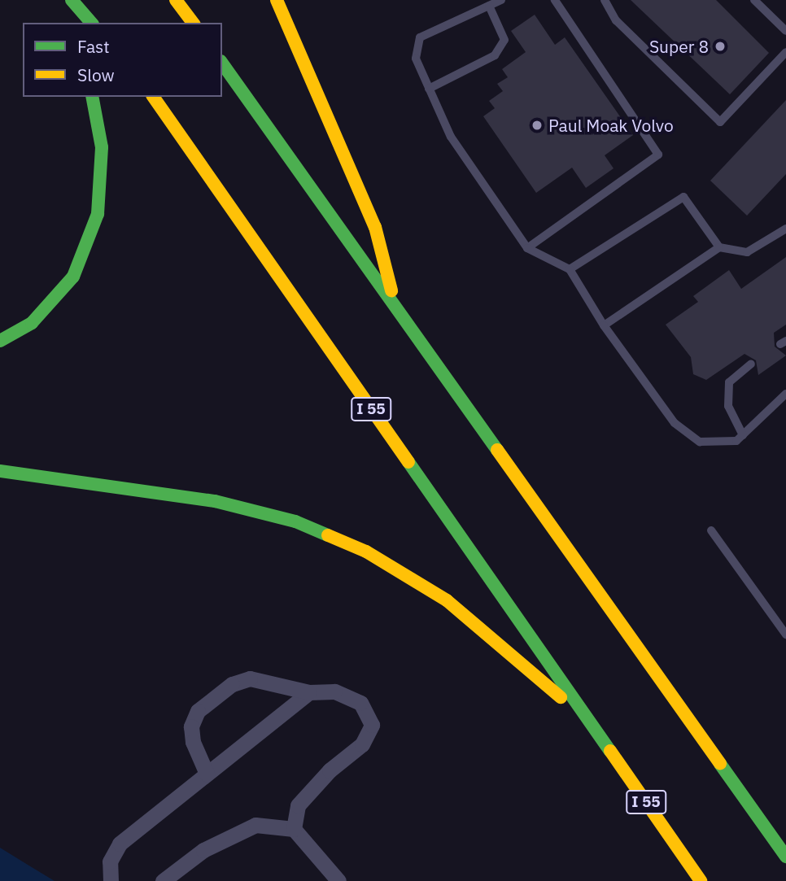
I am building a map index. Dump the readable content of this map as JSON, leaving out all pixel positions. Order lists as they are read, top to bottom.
{
  "streets": {
    "highway": ["I 55"]
  },
  "places": ["Super 8", "Paul Moak Volvo"],
  "legend": ["Fast", "Slow"]
}
